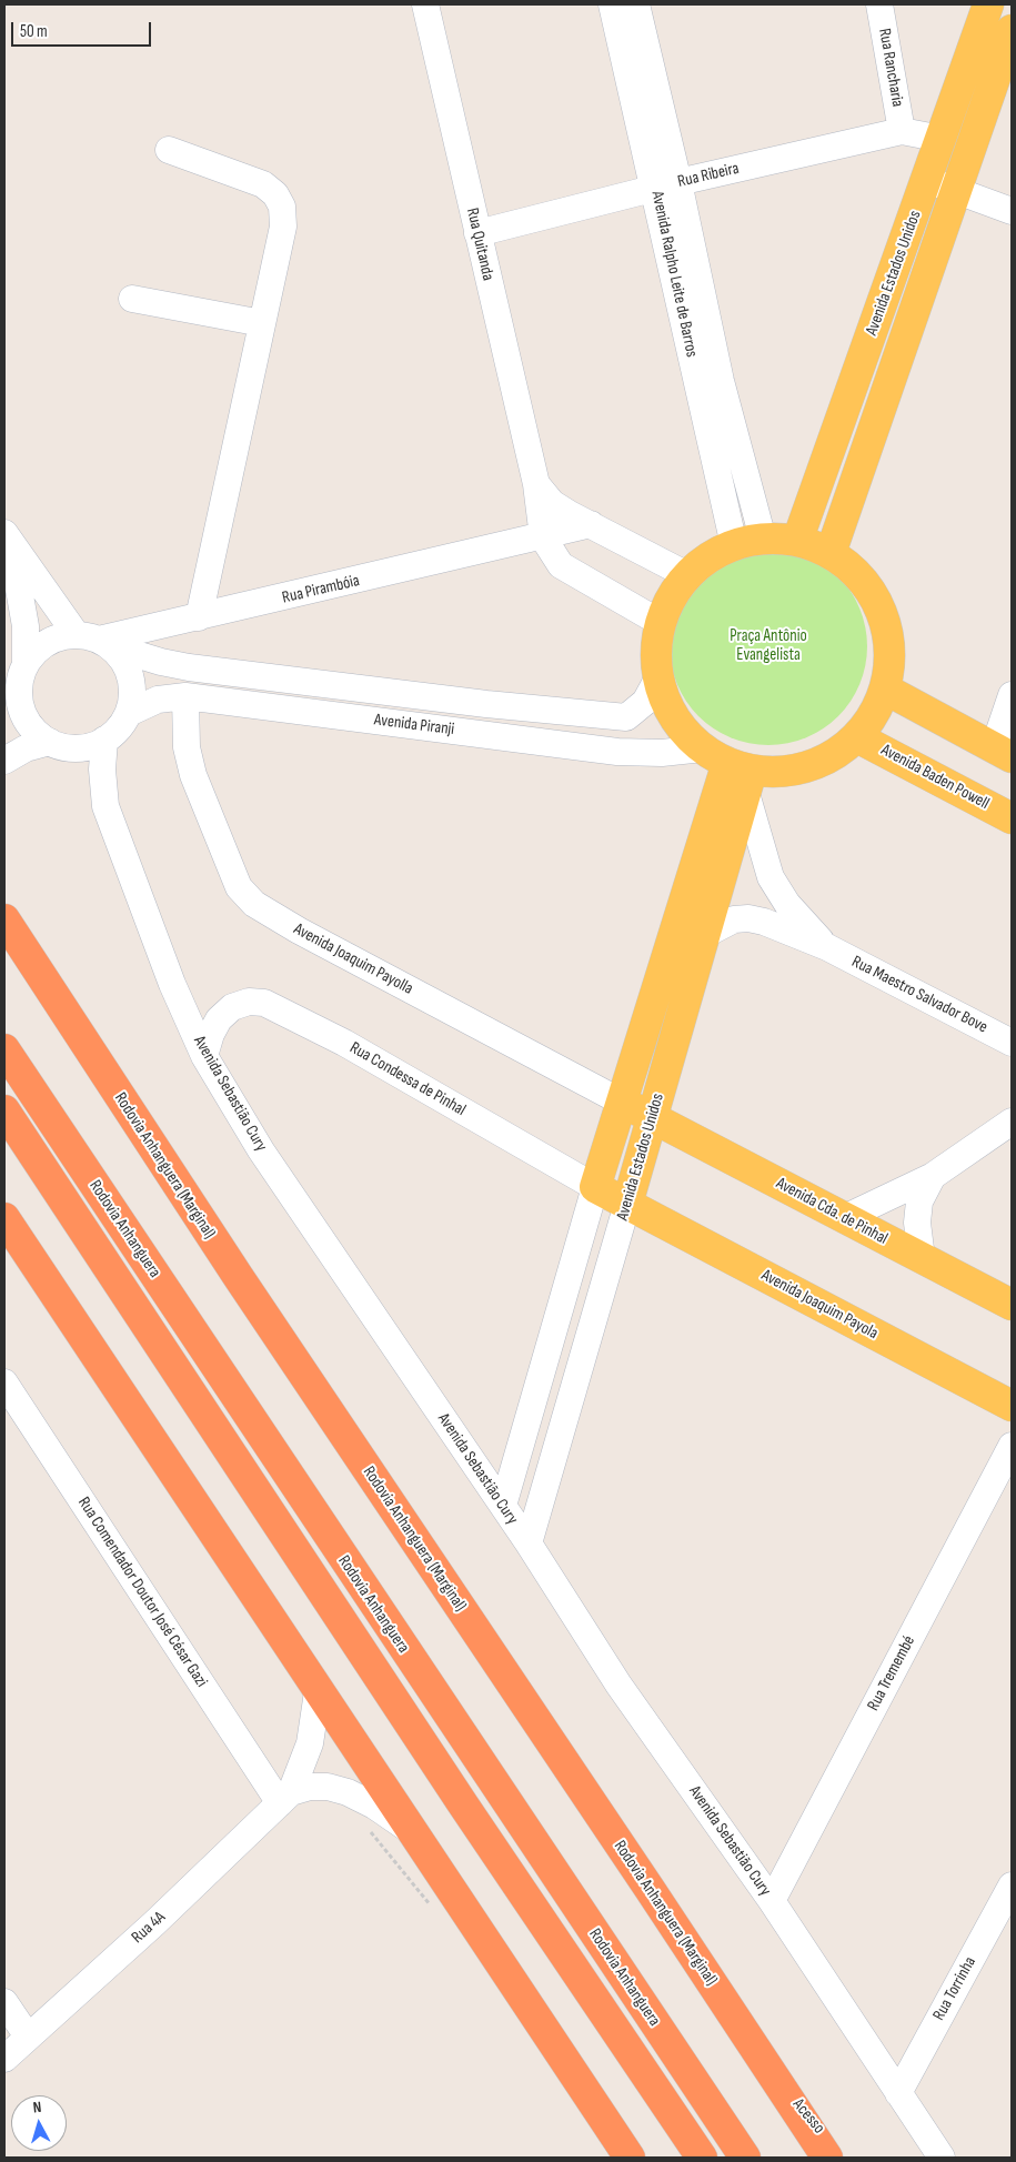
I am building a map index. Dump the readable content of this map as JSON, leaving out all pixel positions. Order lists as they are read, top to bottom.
{
  "streets": {
    "highway": ["Rodovia Anhanguera (Marginal)", "Rodovia Anhanguera"],
    "main road": [
      "Avenida Estados Unidos",
      "Avenida Baden Powell",
      "Avenida Joaquim Payolla",
      "Rua Condessa de Pinhal",
      "Avenida Cda. de Pinhal",
      "Avenida Joaquim Payola",
      "Acesso"
    ],
    "street": [
      "Rua Rancharia",
      "Rua Ribeira",
      "Rua Quitanda",
      "Avenida Ralpho Leite de Barros",
      "Rua Pirambóia",
      "Avenida Piranji",
      "Rua Maestro Salvador Bove",
      "Avenida Sebastião Cury",
      "Rua Comendador Doutor José César Gazi",
      "Rua Tremembé",
      "Rua 4A",
      "Rua Torrinha"
    ]
  },
  "crossings": [
    ["Rua Rancharia", "Rua Ribeira"],
    ["Rua Ribeira", "Rua Quitanda"],
    ["Rua Ribeira", "Avenida Estados Unidos"],
    ["Rua Ribeira", "Avenida Ralpho Leite de Barros"],
    ["Rua Quitanda", "Rua Pirambóia"],
    ["Avenida Estados Unidos", "Avenida Piranji"],
    ["Avenida Estados Unidos", "Avenida Joaquim Payolla"],
    ["Avenida Estados Unidos", "Rua Maestro Salvador Bove"],
    ["Avenida Estados Unidos", "Rua Condessa de Pinhal"],
    ["Avenida Estados Unidos", "Avenida Sebastião Cury"],
    ["Avenida Estados Unidos", "Avenida Cda. de Pinhal"],
    ["Avenida Estados Unidos", "Avenida Joaquim Payola"],
    ["Rua Pirambóia", "Avenida Piranji"],
    ["Rua Pirambóia", "Avenida Sebastião Cury"],
    ["Avenida Piranji", "Avenida Joaquim Payolla"],
    ["Avenida Piranji", "Rua Maestro Salvador Bove"],
    ["Avenida Piranji", "Avenida Sebastião Cury"],
    ["Avenida Joaquim Payolla", "Avenida Cda. de Pinhal"],
    ["Rua Condessa de Pinhal", "Avenida Sebastião Cury"],
    ["Rua Condessa de Pinhal", "Avenida Joaquim Payola"],
    ["Avenida Sebastião Cury", "Rua Tremembé"],
    ["Avenida Sebastião Cury", "Rua Torrinha"],
    ["Rodovia Anhanguera (Marginal)", "Acesso"],
    ["Rua Comendador Doutor José César Gazi", "Rua 4A"]
  ],
  "parks": ["Praça Antônio Evangelista"],
  "scale_bar": "50 m",
  "north": "top"
}
